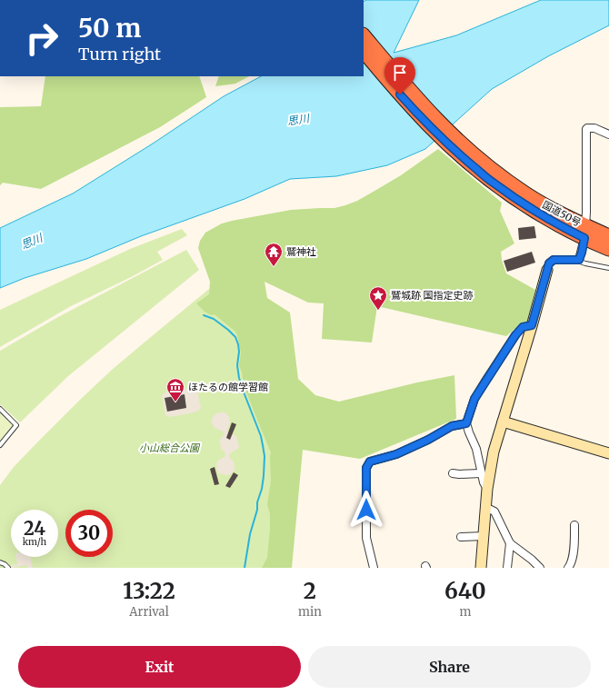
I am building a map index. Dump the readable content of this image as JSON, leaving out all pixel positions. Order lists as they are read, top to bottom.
{
  "streets": {
    "highway": ["国道50号"]
  },
  "water": ["思川"],
  "parks": ["小山総合公園"],
  "places": {
    "temple": ["鷲神社"],
    "place": ["鷲城跡 国指定史跡"],
    "museum": ["ほたるの館学習館"]
  },
  "page": {
    "turn": ["50 m", "Turn right"],
    "speed": "24 km/h",
    "limit": "30",
    "eta": [
      "13:22",
      "Arrival",
      "2",
      "min",
      "640",
      "m"
    ],
    "buttons": ["Exit", "Share"]
  }
}
